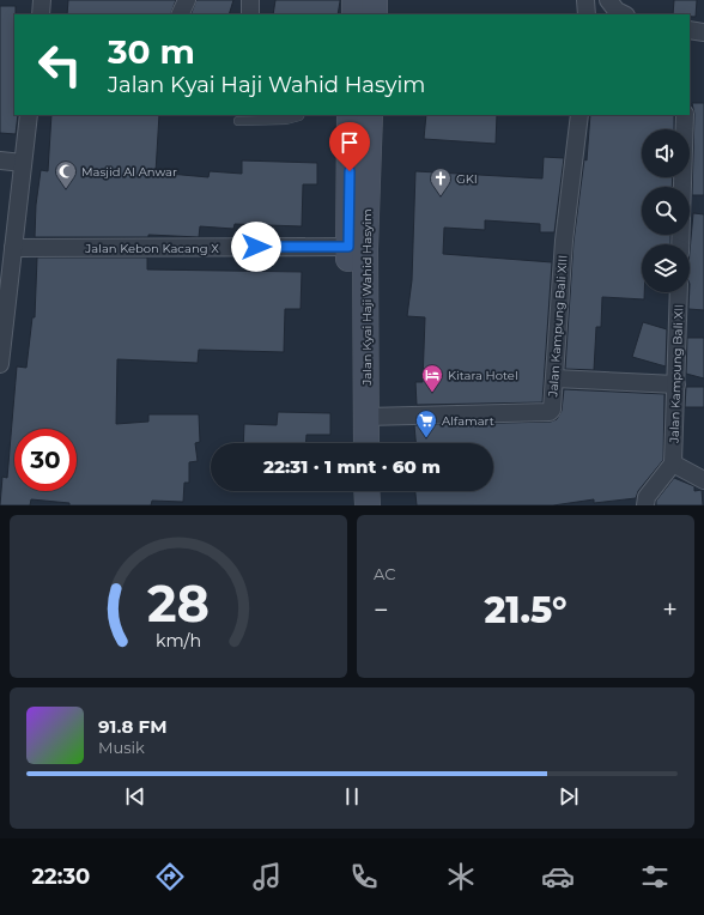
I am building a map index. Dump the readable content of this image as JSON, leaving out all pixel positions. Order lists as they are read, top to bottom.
{
  "streets": {
    "main road": ["Jalan Kyai Haji Wahid Hasyim"],
    "street": ["Jalan Kebon Kacang X", "Jalan Kampung Bali XIII", "Jalan Kampung Bali XII"]
  },
  "crossings": [
    ["Jalan Kebon Kacang X", "Jalan Kyai Haji Wahid Hasyim"],
    ["Jalan Kyai Haji Wahid Hasyim", "Jalan Kampung Bali XIII"]
  ],
  "places": {
    "mosque": ["Masjid Al Anwar"],
    "church": ["GKI"],
    "hotel": ["Kitara Hotel"],
    "supermarket": ["Alfamart"]
  },
  "page": {
    "turn": ["30 m", "Jalan Kyai Haji Wahid Hasyim"],
    "limit": "30",
    "trip": "22:31 · 1 mnt · 60 m",
    "tile": "AC",
    "heat": ["−", "21.5°", "+"],
    "song": ["91.8 FM", "Musik"],
    "tabs": "22:30",
    "gauge": ["28", "km/h"]
  }
}
